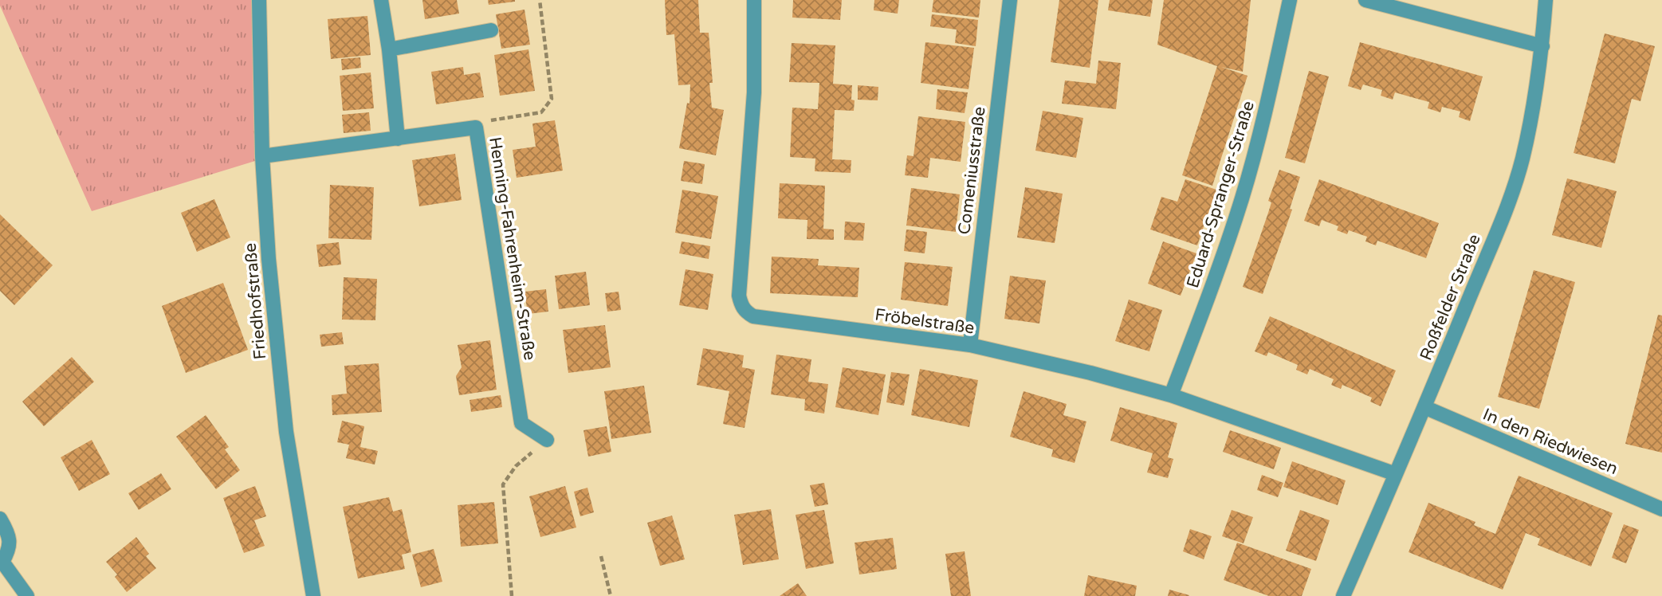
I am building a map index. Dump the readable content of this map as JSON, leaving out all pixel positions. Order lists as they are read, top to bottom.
{
  "streets": {
    "street": [
      "Comeniusstraße",
      "Eduard-Spranger-Straße",
      "Henning-Fahrenheim-Straße",
      "Roßfelder Straße",
      "Friedhofstraße",
      "Fröbelstraße",
      "In den Riedwiesen"
    ]
  },
  "crossings": [
    ["Comeniusstraße", "Fröbelstraße"],
    ["Eduard-Spranger-Straße", "Fröbelstraße"],
    ["Henning-Fahrenheim-Straße", "Friedhofstraße"],
    ["Roßfelder Straße", "Fröbelstraße"],
    ["Roßfelder Straße", "In den Riedwiesen"]
  ]
}
